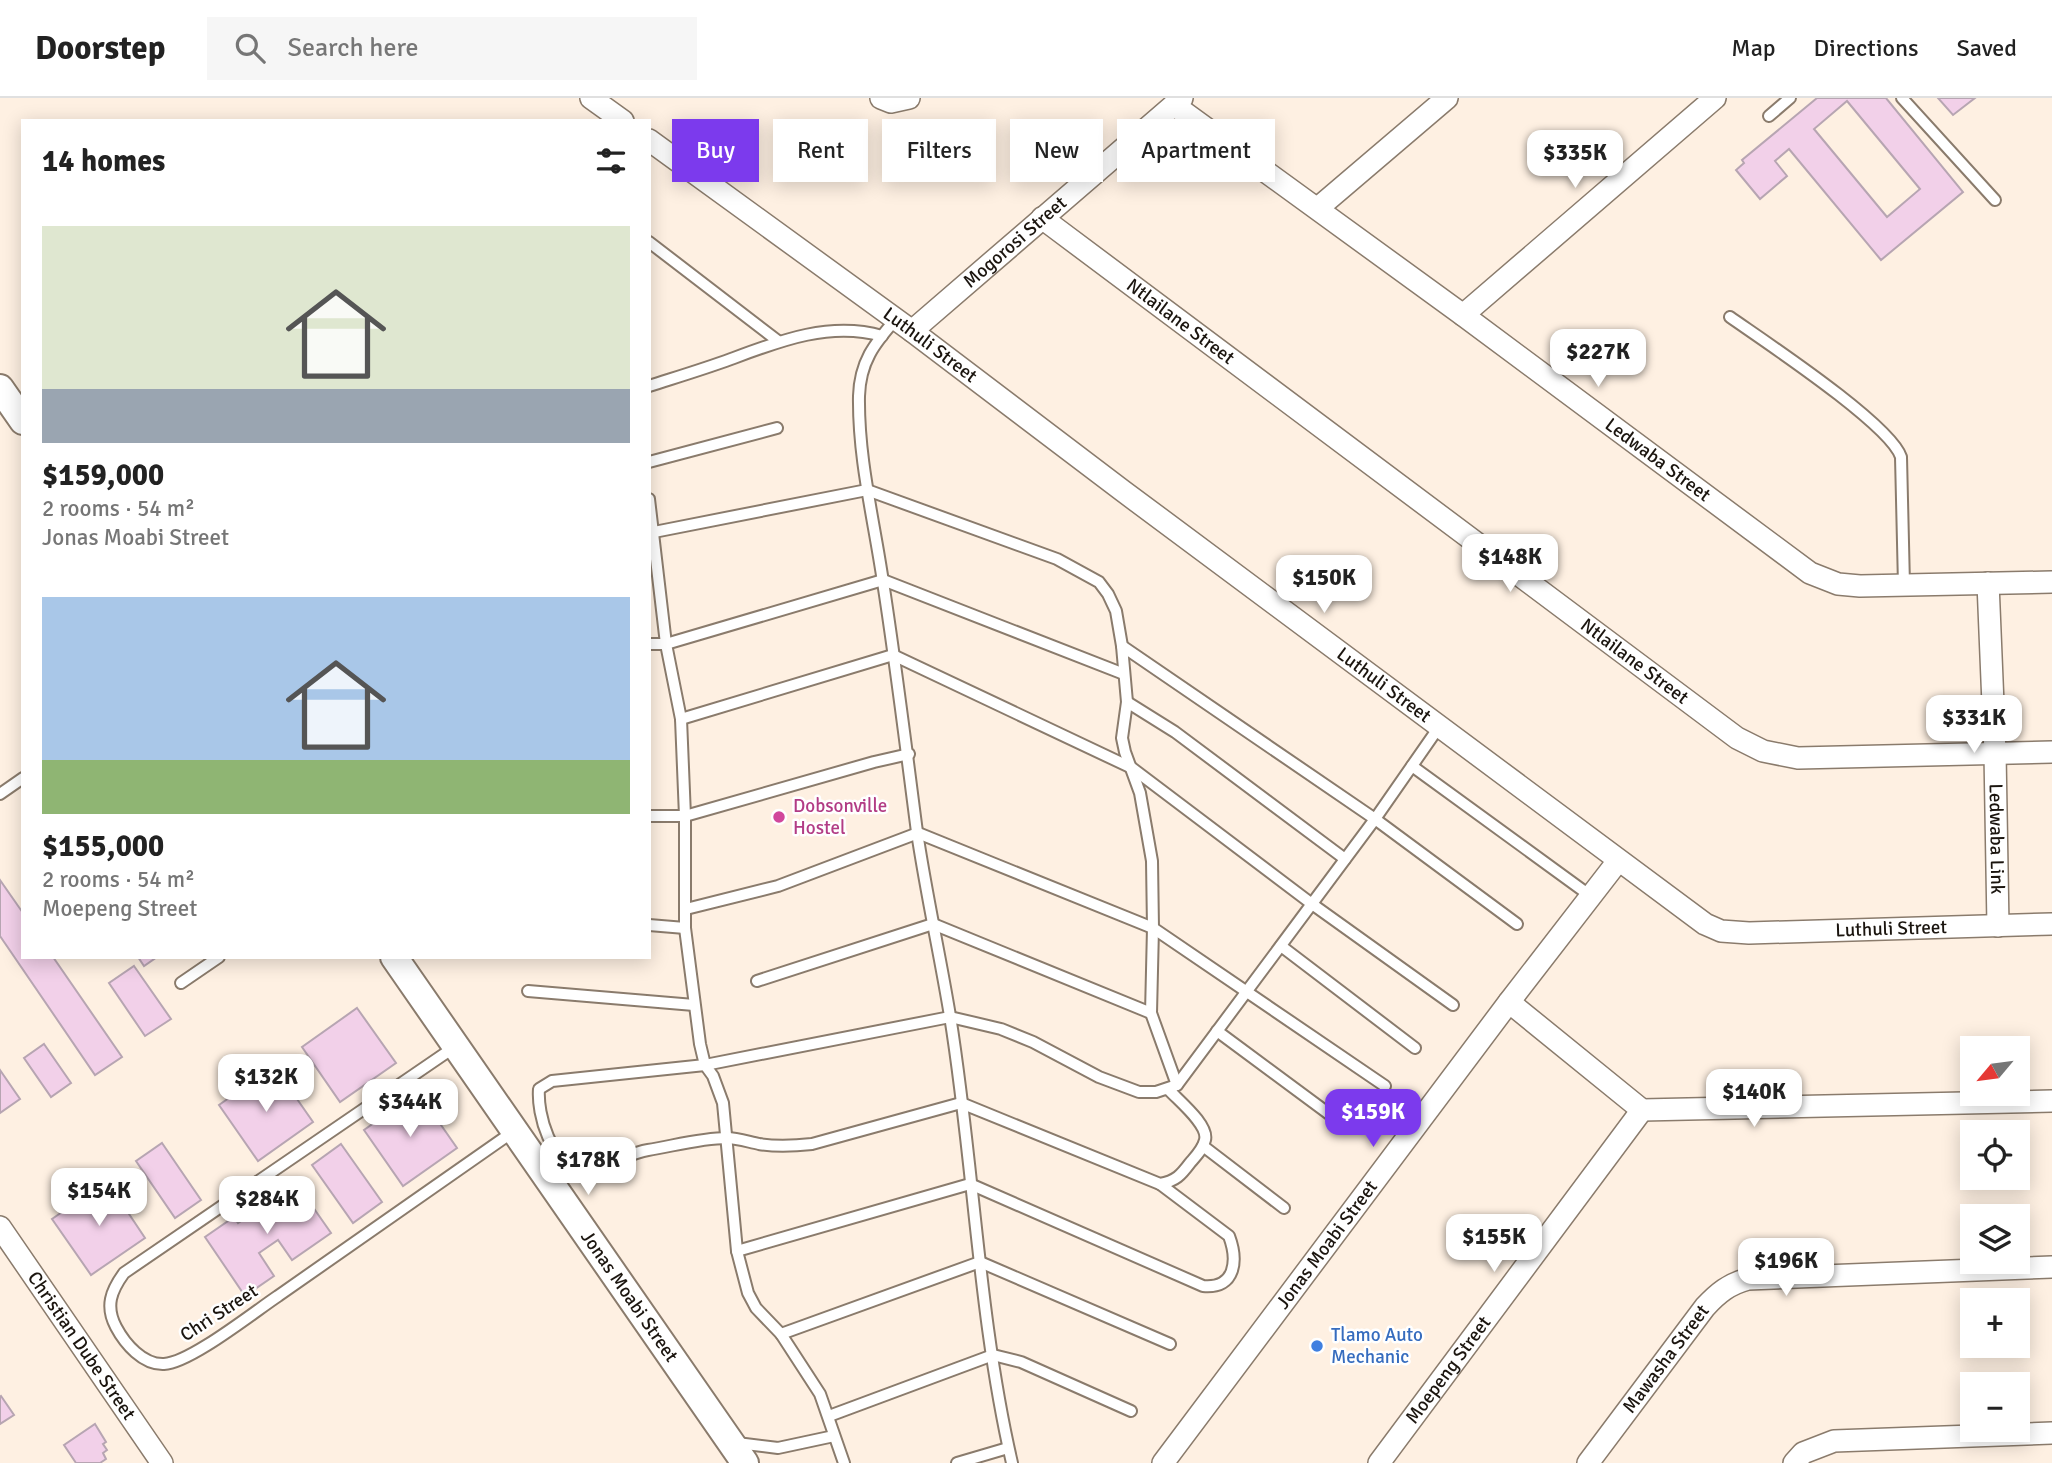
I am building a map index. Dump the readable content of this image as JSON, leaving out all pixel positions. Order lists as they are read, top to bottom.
{
  "streets": {
    "street": [
      "Mogorosi Street",
      "Ntlailane Street",
      "Luthuli Street",
      "Ledwaba Street",
      "Ledwaba Link",
      "Jonas Moabi Street",
      "Christian Dube Street",
      "Mawasha Street",
      "Moepeng Street"
    ],
    "lane": ["Chri Street"]
  },
  "crossings": [
    ["Mogorosi Street", "Ntlailane Street"],
    ["Mogorosi Street", "Luthuli Street"],
    ["Mogorosi Street", "Ledwaba Street"],
    ["Ntlailane Street", "Ledwaba Link"],
    ["Luthuli Street", "Ledwaba Link"],
    ["Luthuli Street", "Jonas Moabi Street"],
    ["Ledwaba Street", "Ledwaba Link"],
    ["Jonas Moabi Street", "Chri Street"]
  ],
  "places": ["Dobsonville Hostel", "Tlamo Auto Mechanic"],
  "north": "bottom left",
  "page": {
    "header": "Doorstep",
    "search": "Search here",
    "nav": ["Map", "Directions", "Saved"],
    "chip": [
      "Buy",
      "Rent",
      "Filters",
      "New",
      "Apartment"
    ],
    "heading": "14 homes",
    "price": [
      "$335K",
      "$227K",
      "$148K",
      "$150K",
      "$331K",
      "$132K",
      "$140K",
      "$344K",
      "$159K",
      "$178K",
      "$154K",
      "$284K",
      "$155K",
      "$196K"
    ],
    "list": [
      {
        "name": "$159,000",
        "note": "2 rooms · 54 m² · Jonas Moabi Street"
      },
      {
        "name": "$155,000",
        "note": "2 rooms · 54 m² · Moepeng Street"
      }
    ],
    "map_buttons": ["+", "−"]
  }
}
